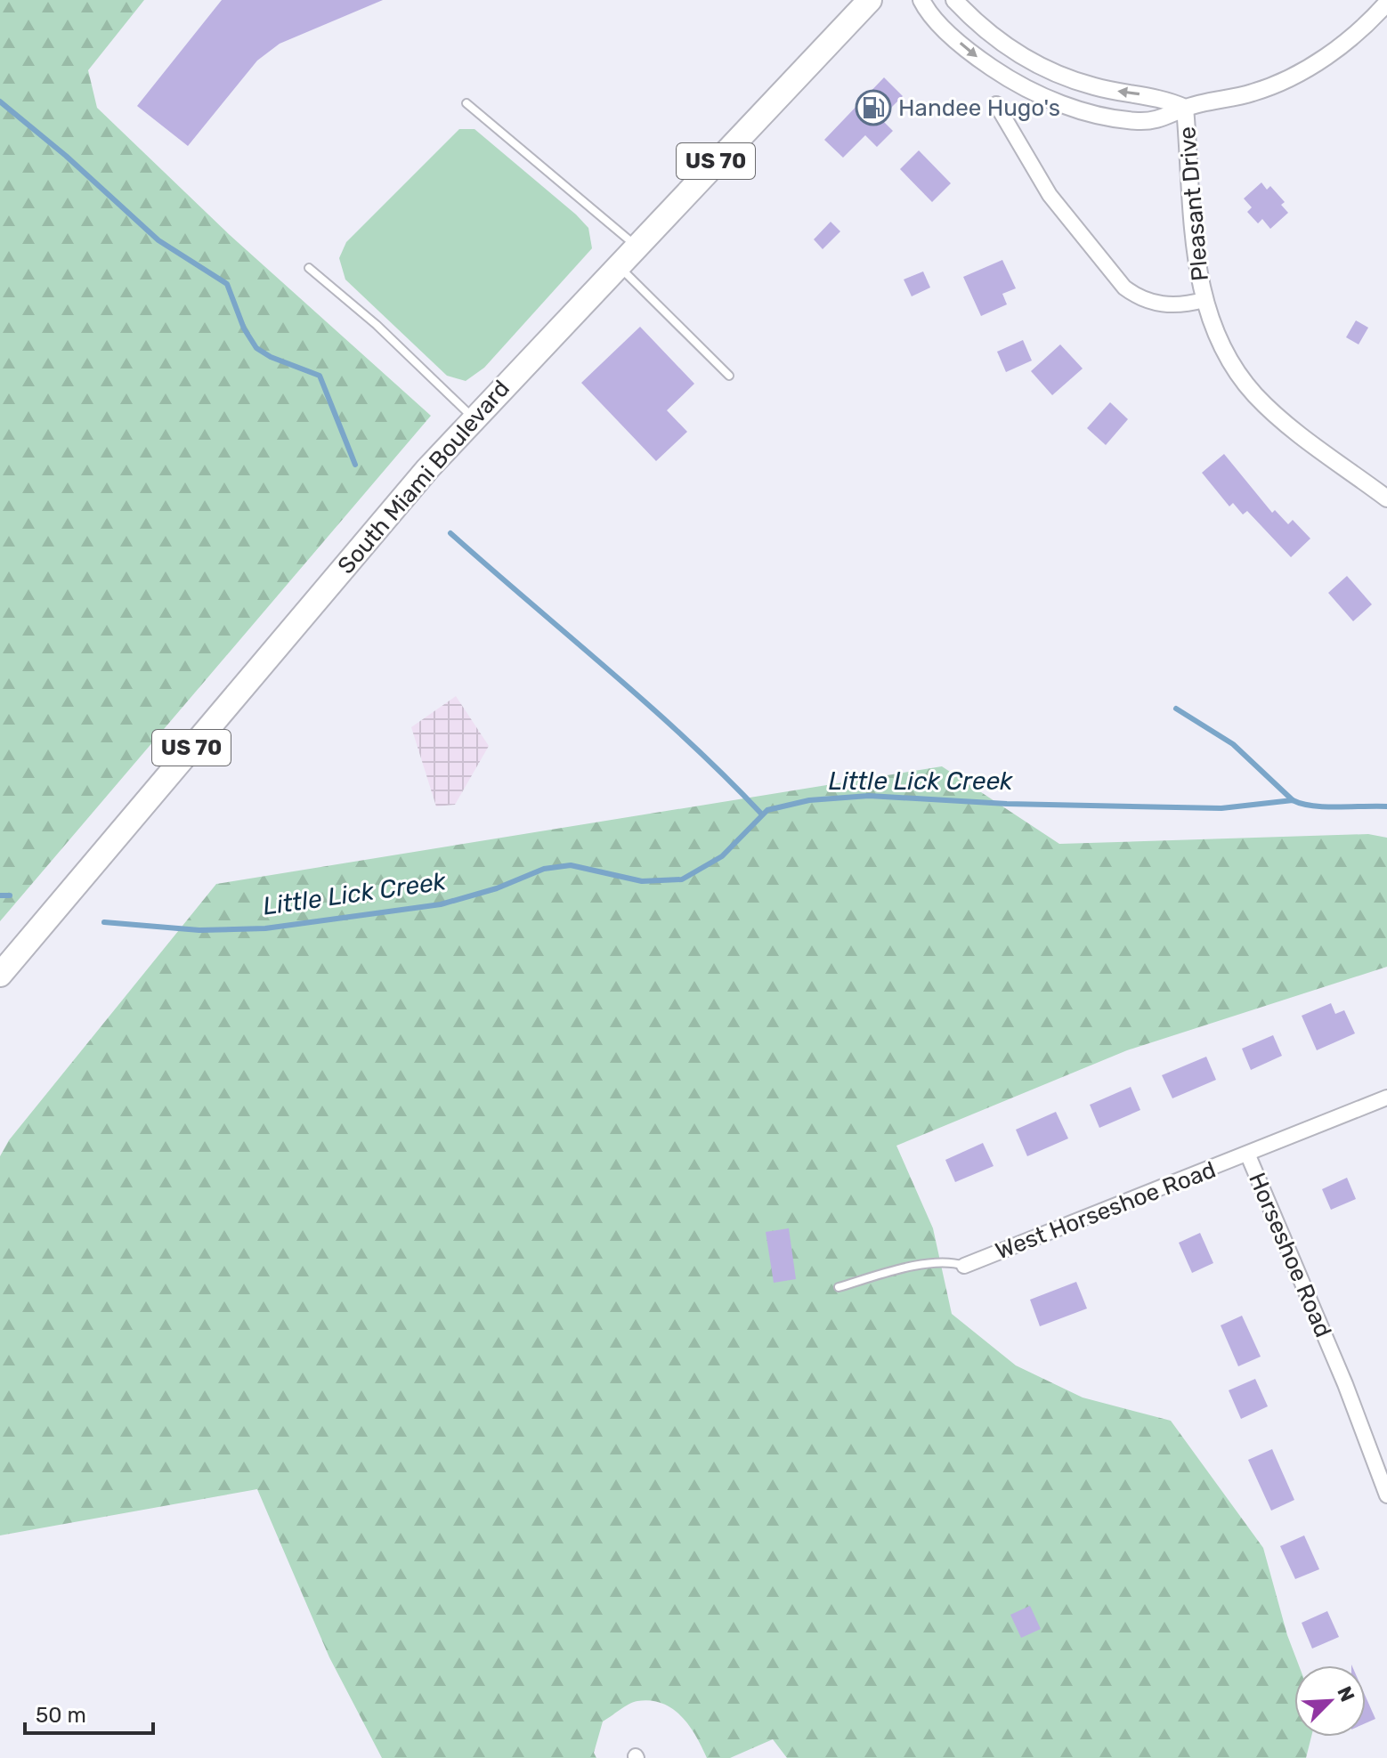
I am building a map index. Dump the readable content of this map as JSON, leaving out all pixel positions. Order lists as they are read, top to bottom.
{
  "streets": {
    "highway": ["US 70", "South Miami Boulevard"],
    "street": ["Pleasant Drive", "West Horseshoe Road", "Horseshoe Road"]
  },
  "crossings": [
    ["West Horseshoe Road", "Horseshoe Road"]
  ],
  "water": ["Little Lick Creek"],
  "places": {
    "fuel station": ["Handee Hugo's"]
  },
  "scale_bar": "50 m",
  "north": "top right"
}
